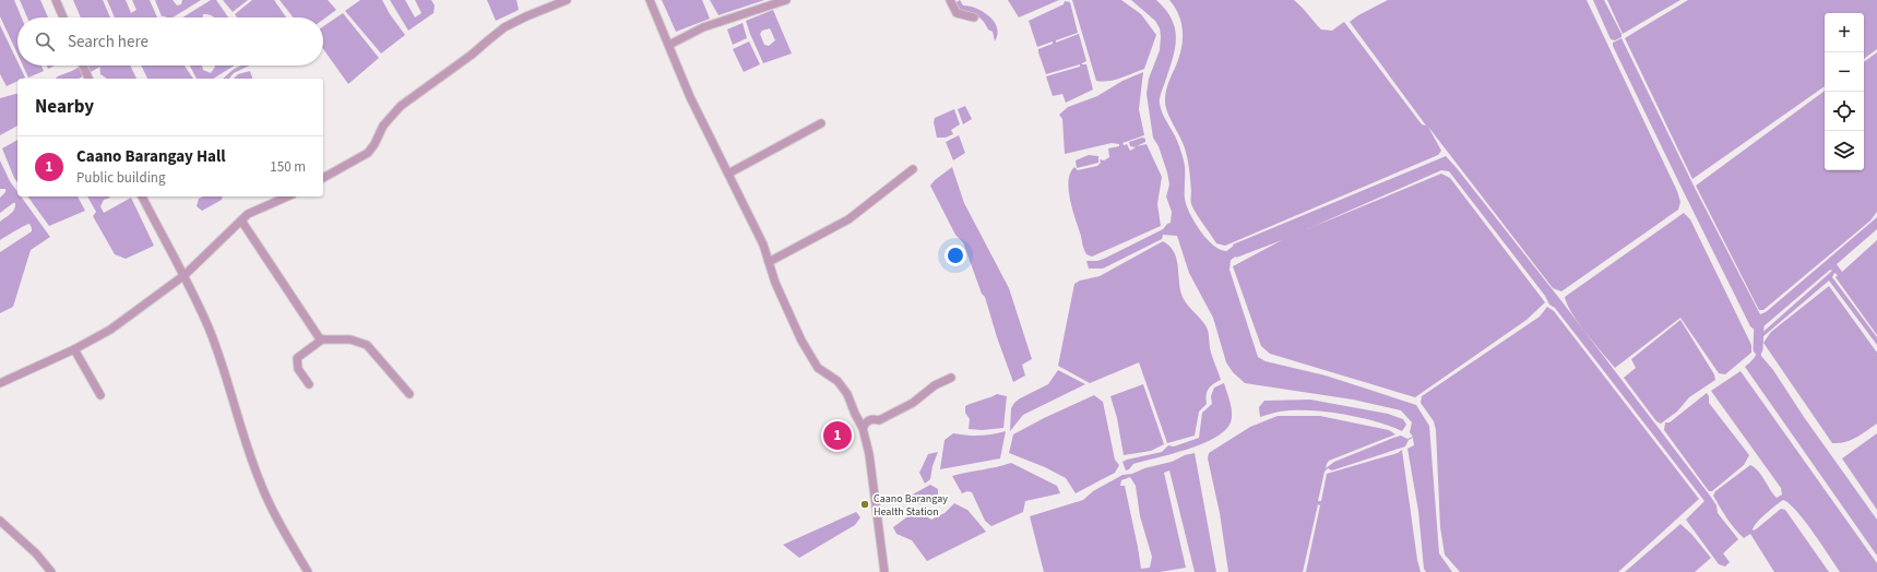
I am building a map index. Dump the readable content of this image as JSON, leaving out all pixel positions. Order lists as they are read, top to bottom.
{
  "places": ["Caano Barangay Health Station"],
  "page": {
    "map_buttons": ["+", "−"],
    "search": "Search here",
    "heading": "Nearby",
    "list": [
      {
        "mark": "1",
        "name": "Caano Barangay Hall",
        "note": "Public building",
        "value": "150 m"
      }
    ],
    "pins": "1"
  }
}
